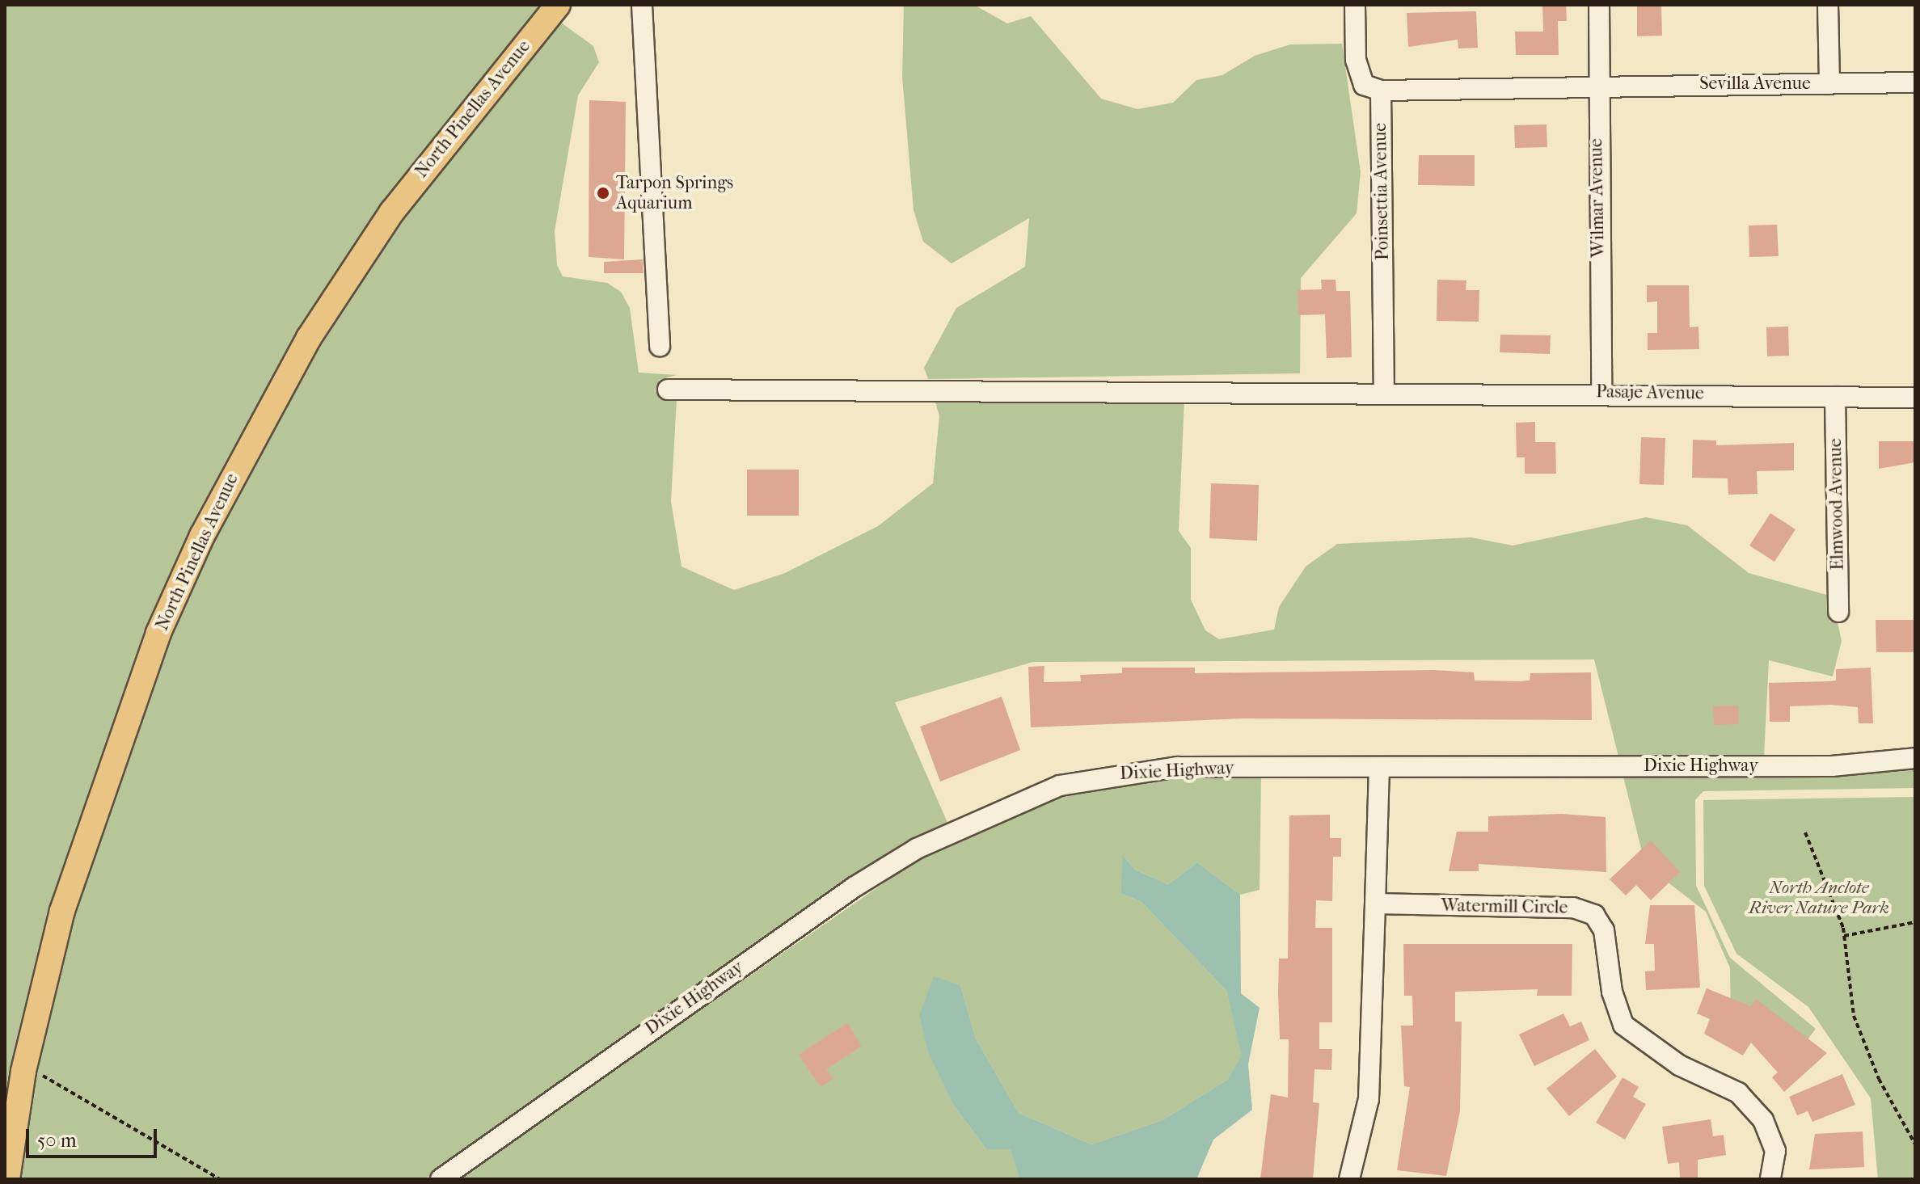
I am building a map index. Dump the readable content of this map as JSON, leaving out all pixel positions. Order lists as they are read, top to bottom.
{
  "streets": {
    "main road": ["North Pinellas Avenue"],
    "street": [
      "Sevilla Avenue",
      "Poinsettia Avenue",
      "Wilmar Avenue",
      "Pasaje Avenue",
      "Elmwood Avenue",
      "Dixie Highway",
      "Watermill Circle"
    ]
  },
  "crossings": [
    ["Sevilla Avenue", "Wilmar Avenue"],
    ["Poinsettia Avenue", "Pasaje Avenue"],
    ["Wilmar Avenue", "Pasaje Avenue"],
    ["Pasaje Avenue", "Elmwood Avenue"]
  ],
  "parks": ["North Anclote River Nature Park"],
  "places": ["Tarpon Springs Aquarium"],
  "scale_bar": "50 m"
}
